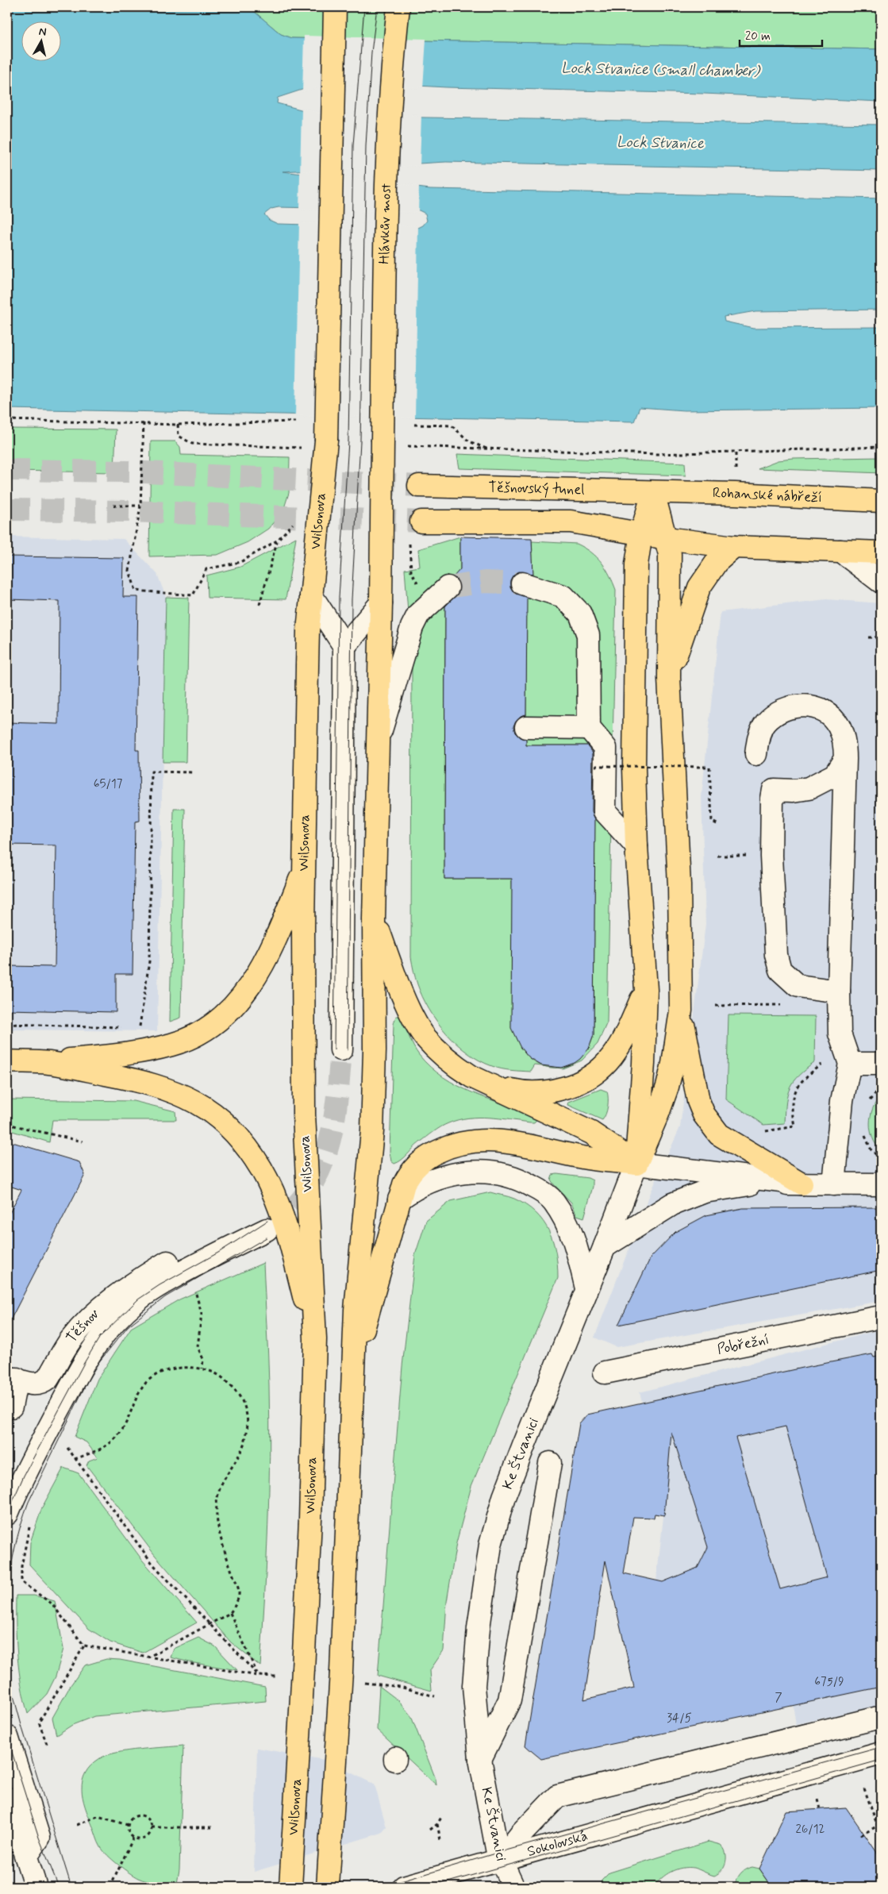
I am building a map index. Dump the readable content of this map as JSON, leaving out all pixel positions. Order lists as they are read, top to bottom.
{
  "streets": {
    "main road": [
      "Hlávkův most",
      "Těšnovský tunel",
      "Rohanské nábřeží",
      "Wilsonova"
    ],
    "street": [
      "Těšnov",
      "Pobřežní",
      "Ke Štvanici",
      "Sokolovská"
    ]
  },
  "crossings": [
    ["Těšnovský tunel", "Rohanské nábřeží"],
    ["Ke Štvanici", "Sokolovská"]
  ],
  "water": ["Lock Stvanice (small chamber)", "Lock Stvanice"],
  "house_numbers": [
    "65/17",
    "675/9",
    "7",
    "34/5",
    "26/12"
  ],
  "scale_bar": "20 m",
  "north": "top"
}
